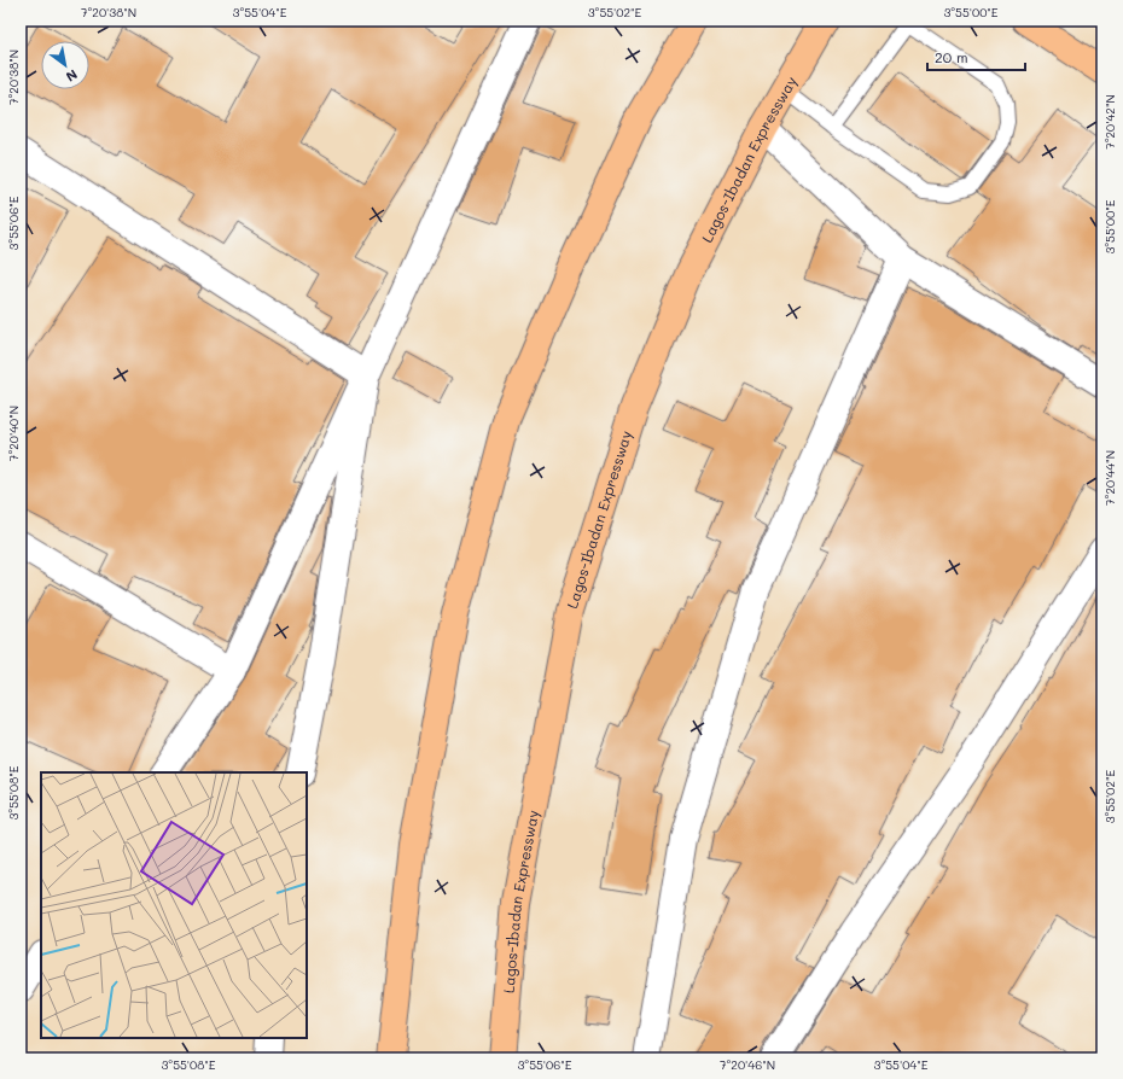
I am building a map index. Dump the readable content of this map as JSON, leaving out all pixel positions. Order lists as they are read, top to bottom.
{
  "streets": {
    "highway": ["Lagos-Ibadan Expressway"]
  },
  "scale_bar": "20 m",
  "north": "bottom right",
  "coordinates": [
    "7°20'38\"N",
    "3°55'04\"E",
    "3°55'02\"E",
    "3°55'00\"E",
    "7°20'42\"N",
    "3°55'06\"E",
    "7°20'40\"N",
    "7°20'44\"N",
    "3°55'08\"E",
    "7°20'46\"N"
  ]
}
